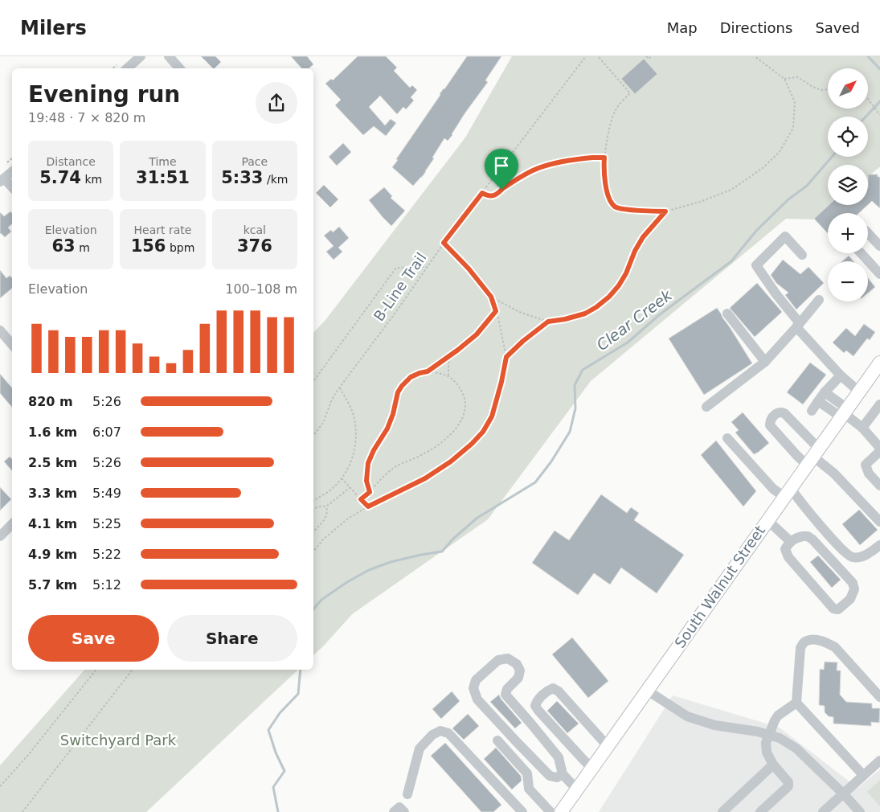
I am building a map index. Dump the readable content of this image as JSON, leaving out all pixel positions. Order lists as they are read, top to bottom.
{
  "streets": {
    "main road": ["South Walnut Street"],
    "path": ["B-Line Trail"]
  },
  "water": ["Clear Creek"],
  "parks": ["Switchyard Park"],
  "north": "top right",
  "page": {
    "header": "Milers",
    "nav": ["Map", "Directions", "Saved"],
    "map_buttons": ["+", "−"],
    "heading": ["Evening run", "19:48 · 7 × 820 m"],
    "stats": [
      ["Distance", "5.74 km"],
      ["Time", "31:51"],
      ["Pace", "5:33 /km"],
      ["Elevation", "63 m"],
      ["Heart rate", "156 bpm"],
      ["kcal", "376"]
    ],
    "chart": ["Elevation", "100–108 m"],
    "list": [
      {
        "name": "820 m",
        "note": "5:26"
      },
      {
        "name": "1.6 km",
        "note": "6:07"
      },
      {
        "name": "2.5 km",
        "note": "5:26"
      },
      {
        "name": "3.3 km",
        "note": "5:49"
      },
      {
        "name": "4.1 km",
        "note": "5:25"
      },
      {
        "name": "4.9 km",
        "note": "5:22"
      },
      {
        "name": "5.7 km",
        "note": "5:12"
      }
    ],
    "buttons": ["Save", "Share"]
  }
}
